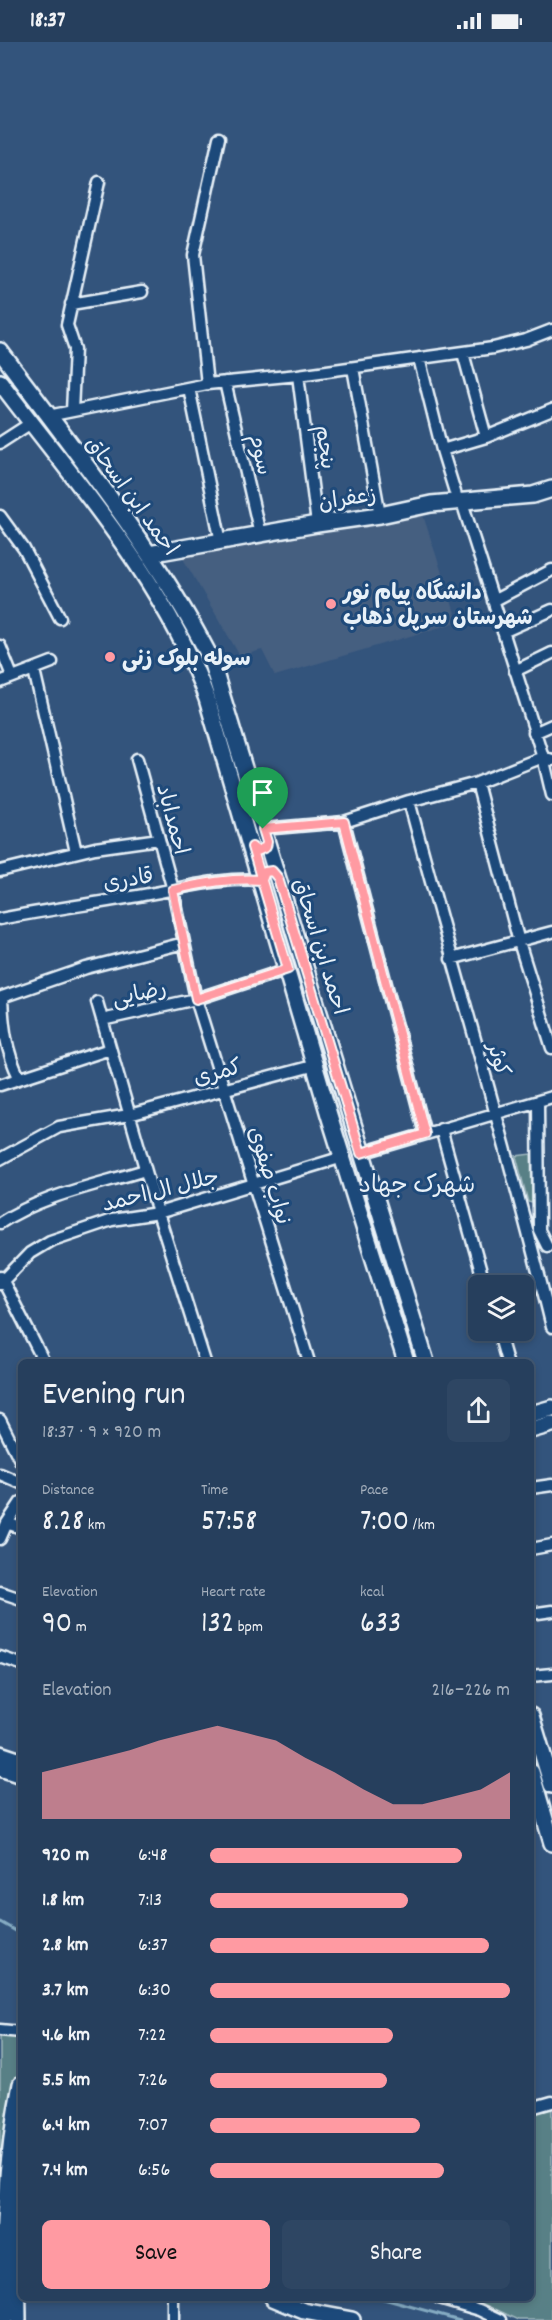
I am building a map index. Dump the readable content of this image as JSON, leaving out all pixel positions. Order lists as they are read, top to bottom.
{
  "streets": {
    "main road": ["احمد ابن اسحاق", "زعفران"],
    "street": [
      "پنجم",
      "سوم",
      "احمداباد",
      "قادری",
      "رضایی",
      "کوثر",
      "کمری",
      "نواب صفوی",
      "جلال ال احمد"
    ]
  },
  "crossings": [
    ["پنجم", "زعفران"],
    ["سوم", "زعفران"],
    ["احمد ابن اسحاق", "زعفران"],
    ["احمد ابن اسحاق", "قادری"],
    ["احمد ابن اسحاق", "رضایی"],
    ["احمد ابن اسحاق", "کمری"],
    ["احمد ابن اسحاق", "جلال ال احمد"],
    ["احمداباد", "قادری"],
    ["احمداباد", "نواب صفوی"],
    ["رضایی", "نواب صفوی"],
    ["کمری", "نواب صفوی"],
    ["نواب صفوی", "جلال ال احمد"]
  ],
  "districts": ["شهرک جهاد"],
  "places": ["دانشگاه پیام نور شهرستان سرپل ذهاب", "سوله بلوک زنی"],
  "page": {
    "status": "18:37",
    "heading": ["Evening run", "18:37 · 9 × 920 m"],
    "stats": [
      ["Distance", "8.28 km"],
      ["Time", "57:58"],
      ["Pace", "7:00 /km"],
      ["Elevation", "90 m"],
      ["Heart rate", "132 bpm"],
      ["kcal", "633"]
    ],
    "chart": ["Elevation", "216–226 m"],
    "list": [
      {
        "name": "920 m",
        "note": "6:48"
      },
      {
        "name": "1.8 km",
        "note": "7:13"
      },
      {
        "name": "2.8 km",
        "note": "6:37"
      },
      {
        "name": "3.7 km",
        "note": "6:30"
      },
      {
        "name": "4.6 km",
        "note": "7:22"
      },
      {
        "name": "5.5 km",
        "note": "7:26"
      },
      {
        "name": "6.4 km",
        "note": "7:07"
      },
      {
        "name": "7.4 km",
        "note": "6:56"
      }
    ],
    "buttons": ["Save", "Share"]
  }
}
